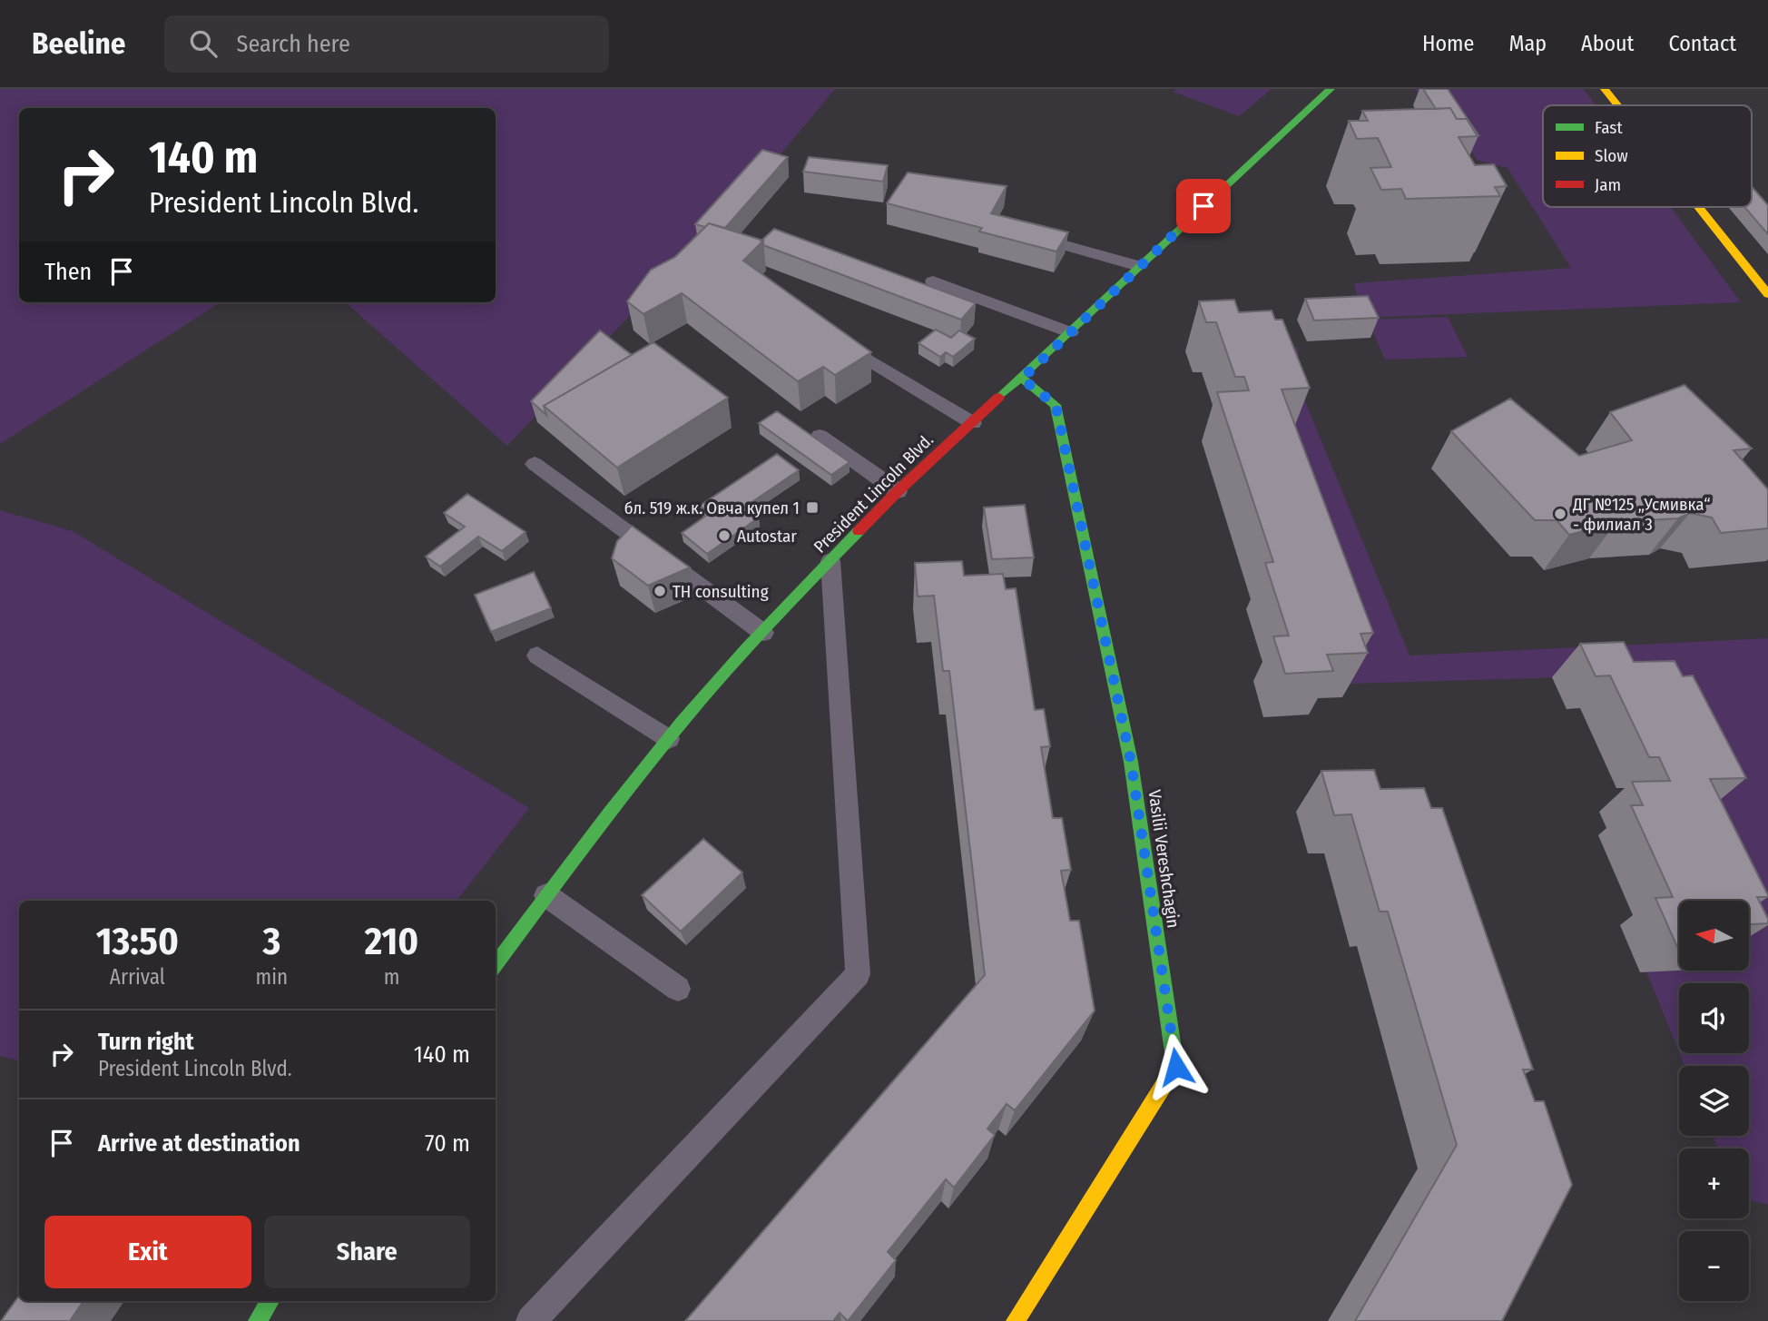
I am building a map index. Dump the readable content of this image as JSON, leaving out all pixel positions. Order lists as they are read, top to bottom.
{
  "streets": {
    "street": ["President Lincoln Blvd.", "Vasilii Vereshchagin"]
  },
  "crossings": [
    ["President Lincoln Blvd.", "Vasilii Vereshchagin"]
  ],
  "places": {
    "transit": ["бл. 519 ж.к. Овча купел 1"],
    "other": ["ДГ №125 „Усмивка“ - филиал 3", "Autostar", "TH consulting"]
  },
  "legend": ["Fast", "Slow", "Jam"],
  "north": "left",
  "page": {
    "header": "Beeline",
    "search": "Search here",
    "nav": [
      "Home",
      "Map",
      "About",
      "Contact"
    ],
    "turn": ["140 m", "President Lincoln Blvd."],
    "then": "Then",
    "map_buttons": ["+", "−"],
    "eta": [
      "13:50",
      "Arrival",
      "3",
      "min",
      "210",
      "m"
    ],
    "list": [
      {
        "name": "Turn right",
        "note": "President Lincoln Blvd.",
        "value": "140 m"
      },
      {
        "name": "Arrive at destination",
        "value": "70 m"
      }
    ],
    "buttons": ["Exit", "Share"]
  }
}
